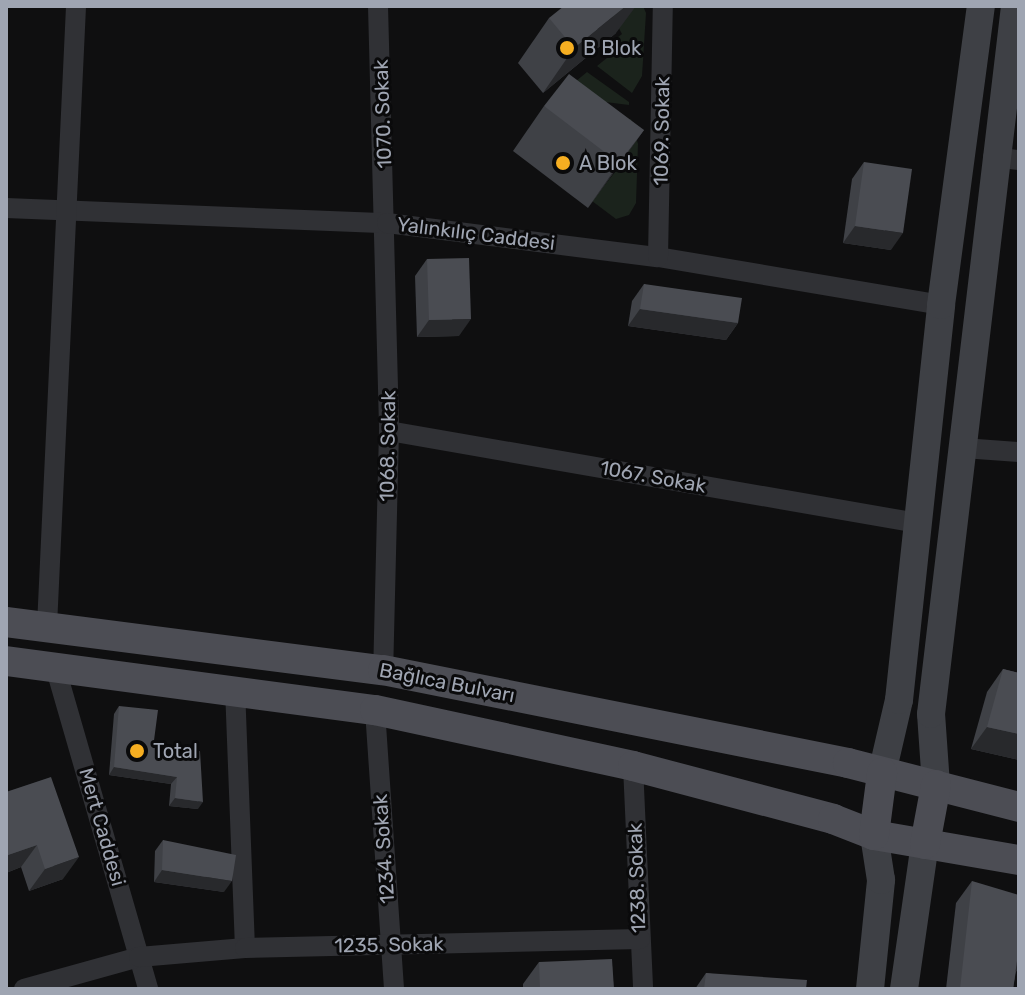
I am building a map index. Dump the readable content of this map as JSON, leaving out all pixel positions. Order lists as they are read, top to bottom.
{
  "streets": {
    "main road": ["Bağlıca Bulvarı"],
    "street": [
      "1070. Sokak",
      "1069. Sokak",
      "Yalınkılıç Caddesi",
      "1068. Sokak",
      "1067. Sokak",
      "Mert Caddesi",
      "1234. Sokak",
      "1238. Sokak",
      "1235. Sokak"
    ]
  },
  "crossings": [
    ["1070. Sokak", "Yalınkılıç Caddesi"],
    ["1070. Sokak", "1068. Sokak"],
    ["1069. Sokak", "Yalınkılıç Caddesi"],
    ["Yalınkılıç Caddesi", "1068. Sokak"],
    ["1068. Sokak", "1067. Sokak"],
    ["1068. Sokak", "Bağlıca Bulvarı"],
    ["Bağlıca Bulvarı", "Mert Caddesi"],
    ["Bağlıca Bulvarı", "1234. Sokak"],
    ["Bağlıca Bulvarı", "1238. Sokak"],
    ["Mert Caddesi", "1235. Sokak"],
    ["1234. Sokak", "1235. Sokak"],
    ["1238. Sokak", "1235. Sokak"]
  ],
  "places": ["B Blok", "A Blok", "Total"]
}
